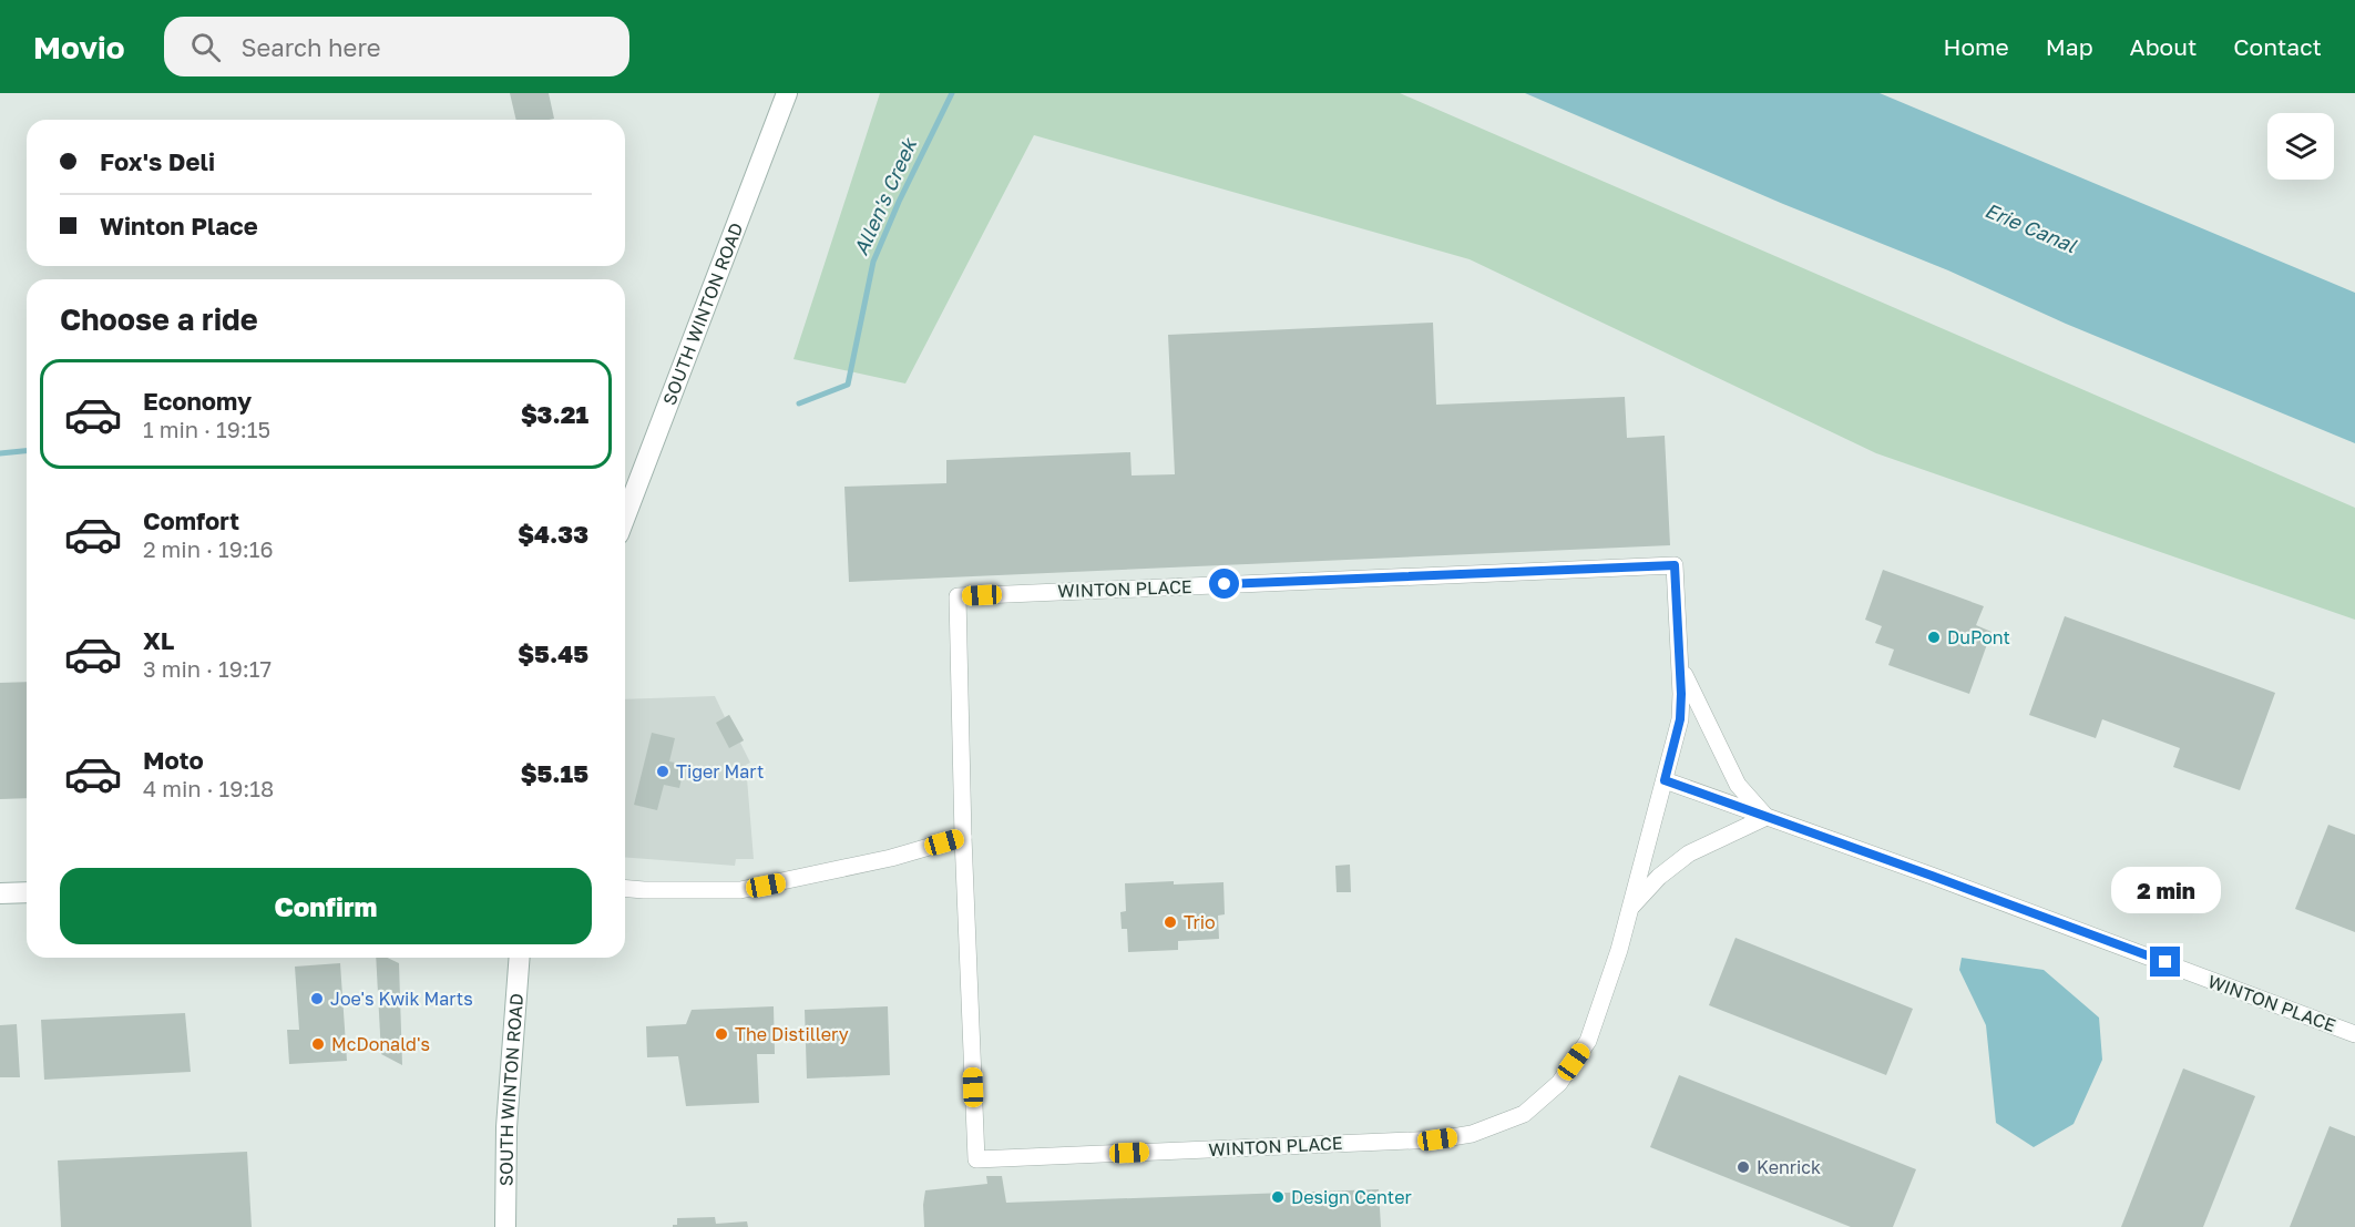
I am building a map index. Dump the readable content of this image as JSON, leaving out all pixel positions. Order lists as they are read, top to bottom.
{
  "streets": {
    "main road": ["SOUTH WINTON ROAD"],
    "street": ["WINTON PLACE"]
  },
  "water": ["Allen's Creek", "Erie Canal"],
  "places": [
    "DuPont",
    "Tiger Mart",
    "Trio",
    "Joe's Kwik Marts",
    "The Distillery",
    "McDonald's",
    "Kenrick",
    "Design Center"
  ],
  "page": {
    "header": "Movio",
    "search": "Search here",
    "nav": [
      "Home",
      "Map",
      "About",
      "Contact"
    ],
    "banner": ["Fox's Deli", "Winton Place"],
    "heading": "Choose a ride",
    "list": [
      {
        "name": "Economy",
        "note": "1 min · 19:15",
        "value": "$3.21"
      },
      {
        "name": "Comfort",
        "note": "2 min · 19:16",
        "value": "$4.33"
      },
      {
        "name": "XL",
        "note": "3 min · 19:17",
        "value": "$5.45"
      },
      {
        "name": "Moto",
        "note": "4 min · 19:18",
        "value": "$5.15"
      }
    ],
    "buttons": "Confirm",
    "bubble": "2 min"
  }
}
